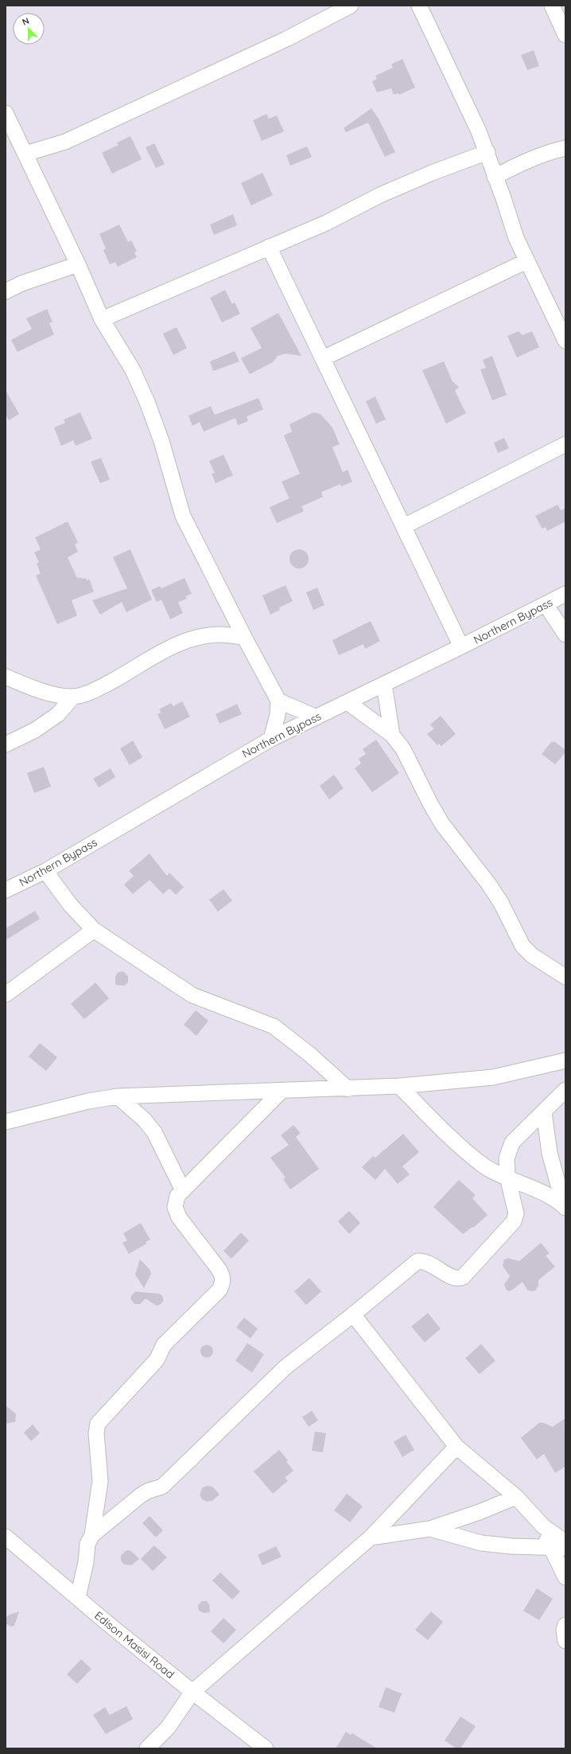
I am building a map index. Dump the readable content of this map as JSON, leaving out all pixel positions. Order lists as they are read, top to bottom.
{
  "streets": {
    "street": ["Northern Bypass", "Edison Masisi Road"]
  },
  "north": "top"
}
